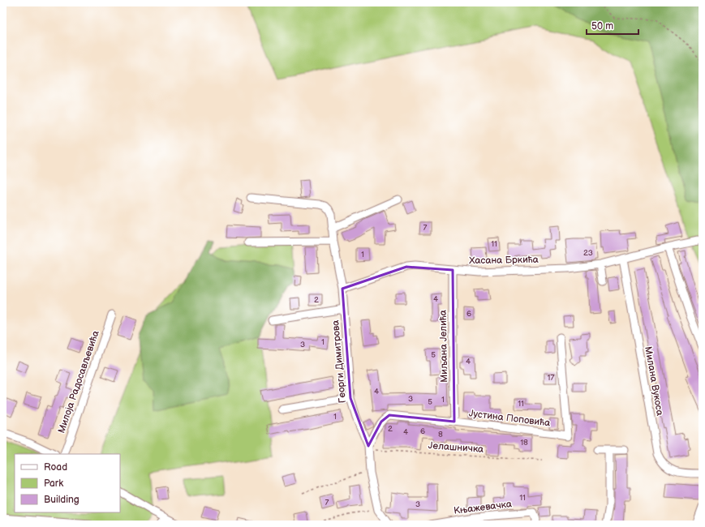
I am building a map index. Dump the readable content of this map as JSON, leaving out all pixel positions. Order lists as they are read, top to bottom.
{
  "streets": {
    "street": [
      "Хасана Бркића",
      "Миљана Јелића",
      "Георги Димитрова",
      "Милана Вукоса",
      "Милоја Радосављевића",
      "Јустина Поповића",
      "Књажевачка"
    ],
    "path": ["Јелашничка"]
  },
  "crossings": [
    ["Хасана Бркића", "Миљана Јелића"],
    ["Хасана Бркића", "Георги Димитрова"],
    ["Хасана Бркића", "Милана Вукоса"],
    ["Миљана Јелића", "Јустина Поповића"],
    ["Георги Димитрова", "Јустина Поповића"],
    ["Георги Димитрова", "Јелашничка"],
    ["Јустина Поповића", "Јелашничка"]
  ],
  "house_numbers": [
    "7",
    "11",
    "23",
    "1",
    "4",
    "2",
    "6",
    "1",
    "3",
    "5",
    "4",
    "17",
    "4",
    "3",
    "1",
    "5",
    "11",
    "1",
    "2",
    "6",
    "4",
    "8",
    "18",
    "11",
    "7",
    "3"
  ],
  "legend": ["Road", "Park", "Building"],
  "scale_bar": "50 m"
}
